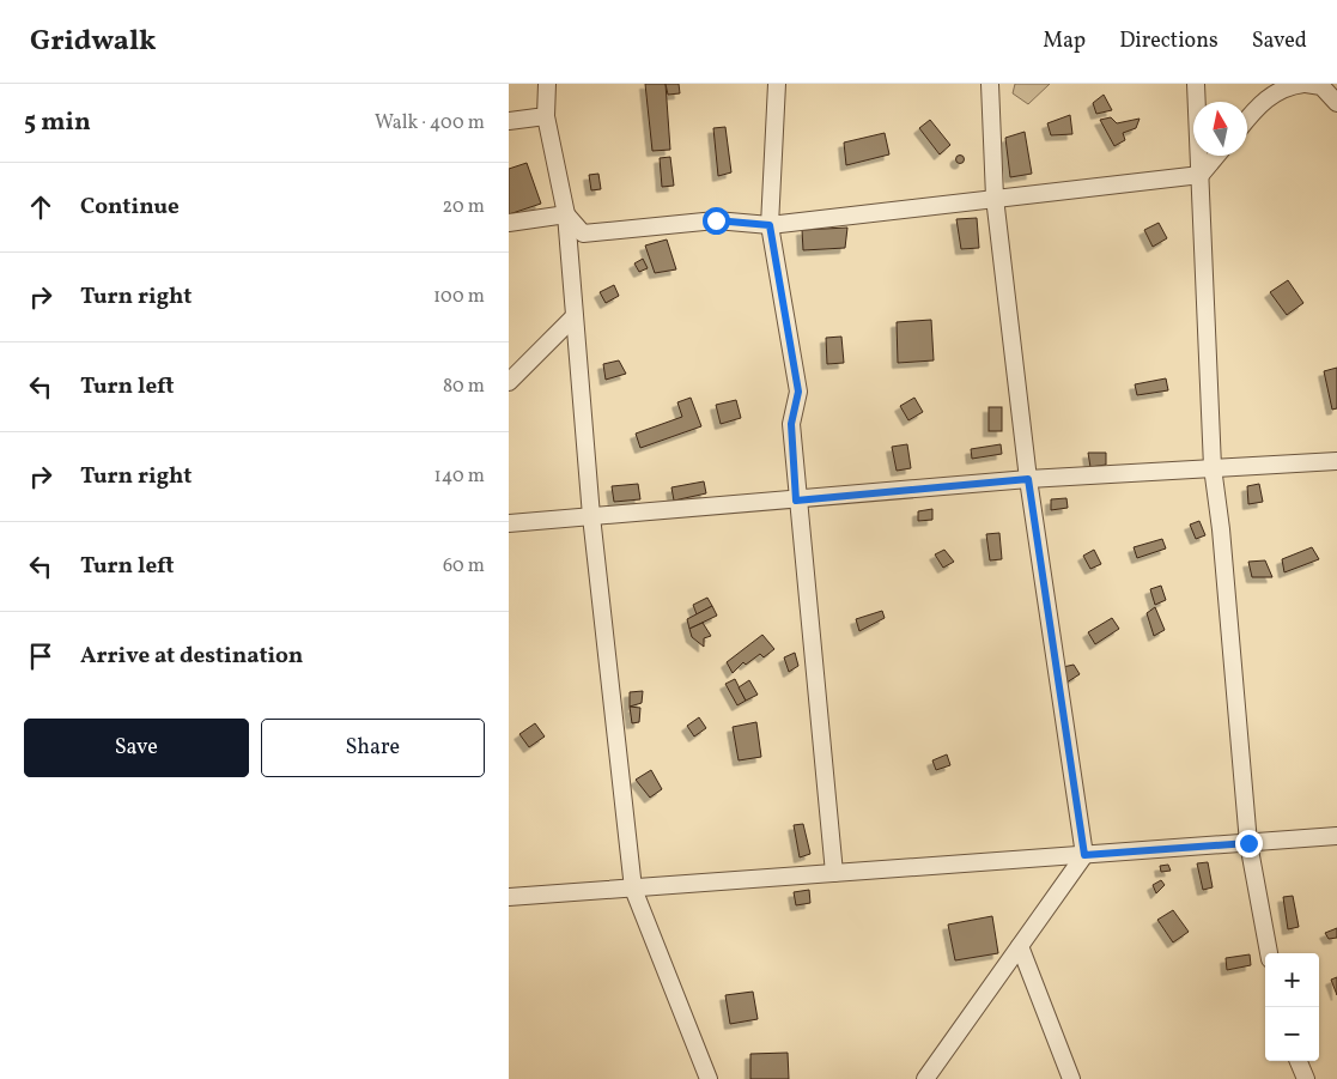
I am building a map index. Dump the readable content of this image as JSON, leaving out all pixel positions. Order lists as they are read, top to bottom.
{
  "north": "top",
  "page": {
    "header": "Gridwalk",
    "nav": ["Map", "Directions", "Saved"],
    "heading": ["5 min", "Walk · 400 m"],
    "list": [
      ["Continue", "20 m"],
      ["Turn right", "100 m"],
      ["Turn left", "80 m"],
      ["Turn right", "140 m"],
      ["Turn left", "60 m"],
      "Arrive at destination"
    ],
    "buttons": ["Save", "Share"],
    "map_buttons": ["+", "−"]
  }
}
